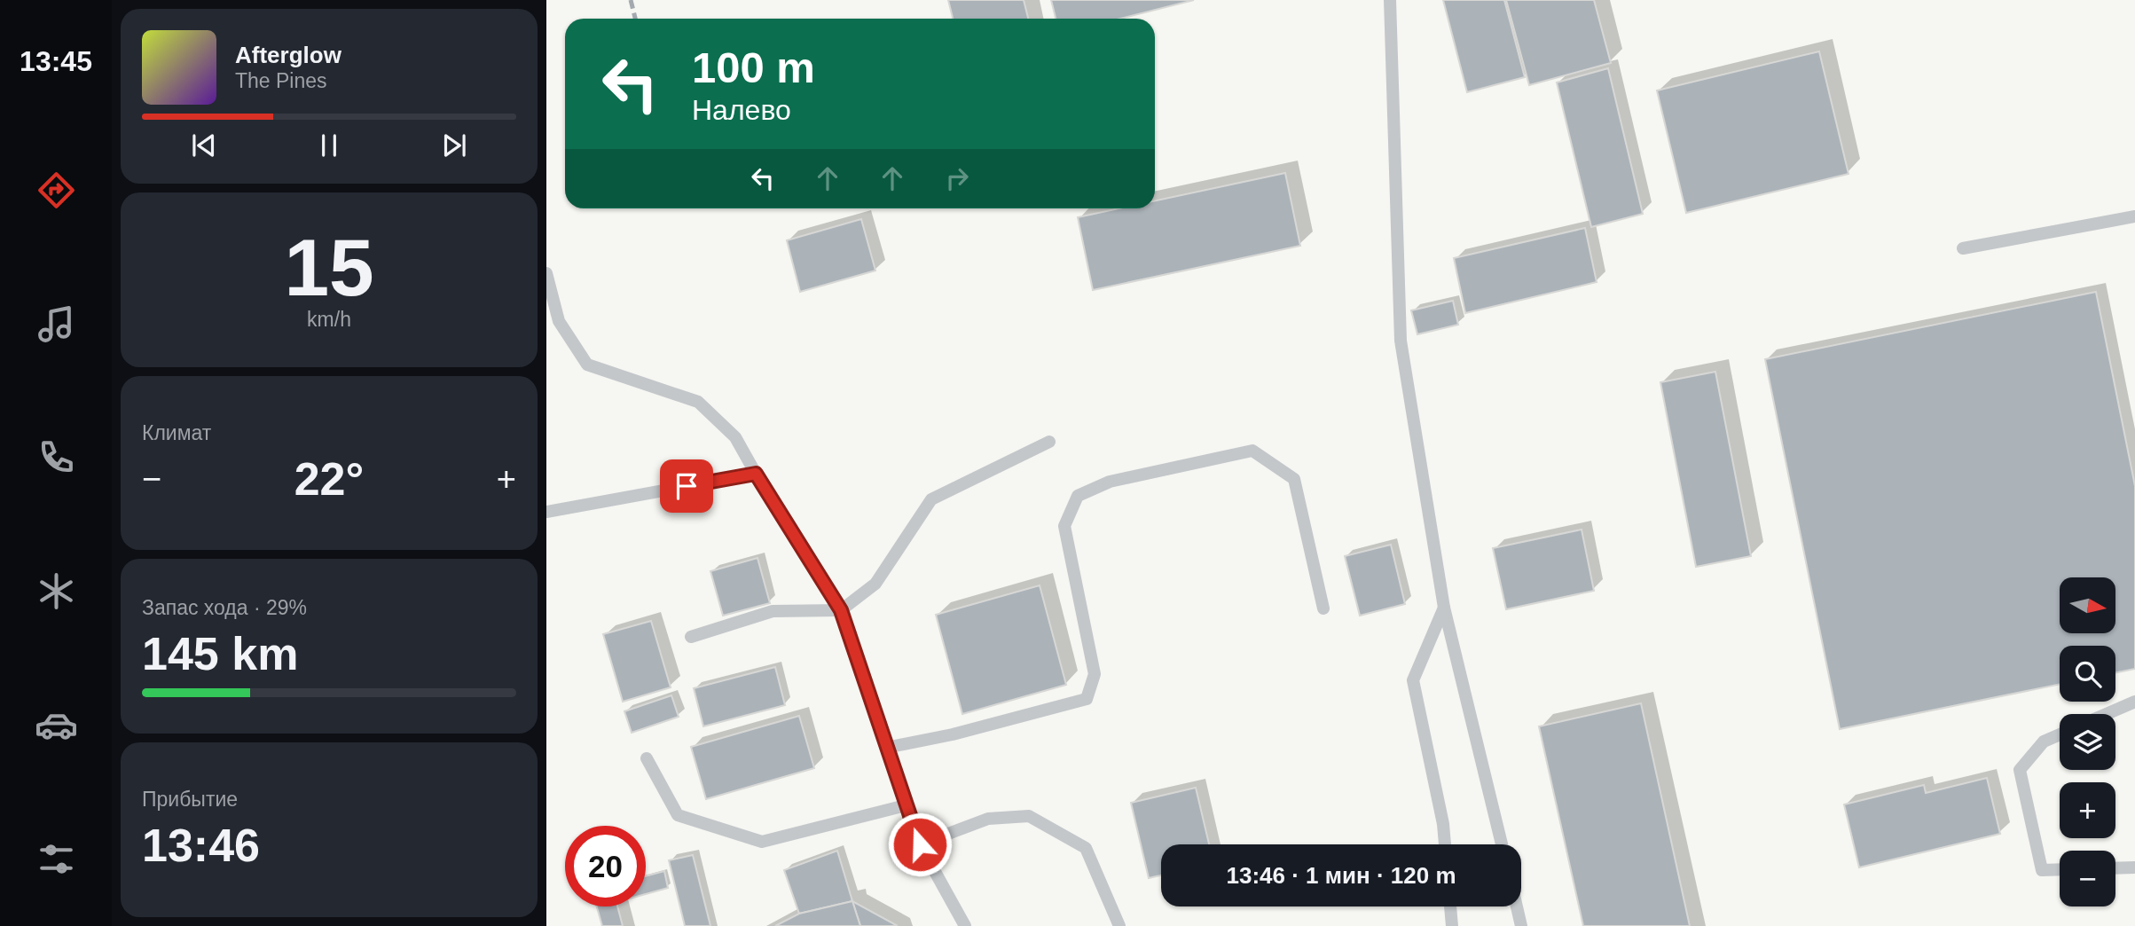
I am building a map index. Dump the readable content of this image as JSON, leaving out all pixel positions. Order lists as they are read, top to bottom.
{
  "north": "right",
  "page": {
    "tabs": "13:45",
    "turn": ["100 m", "Налево"],
    "song": ["Afterglow", "The Pines"],
    "tile": [
      ["15", "km/h"],
      "Климат",
      ["Запас хода · 29%", "145 km"],
      ["Прибытие", "13:46"]
    ],
    "heat": ["−", "22°", "+"],
    "map_buttons": ["+", "−"],
    "limit": "20",
    "trip": "13:46 · 1 мин · 120 m"
  }
}
